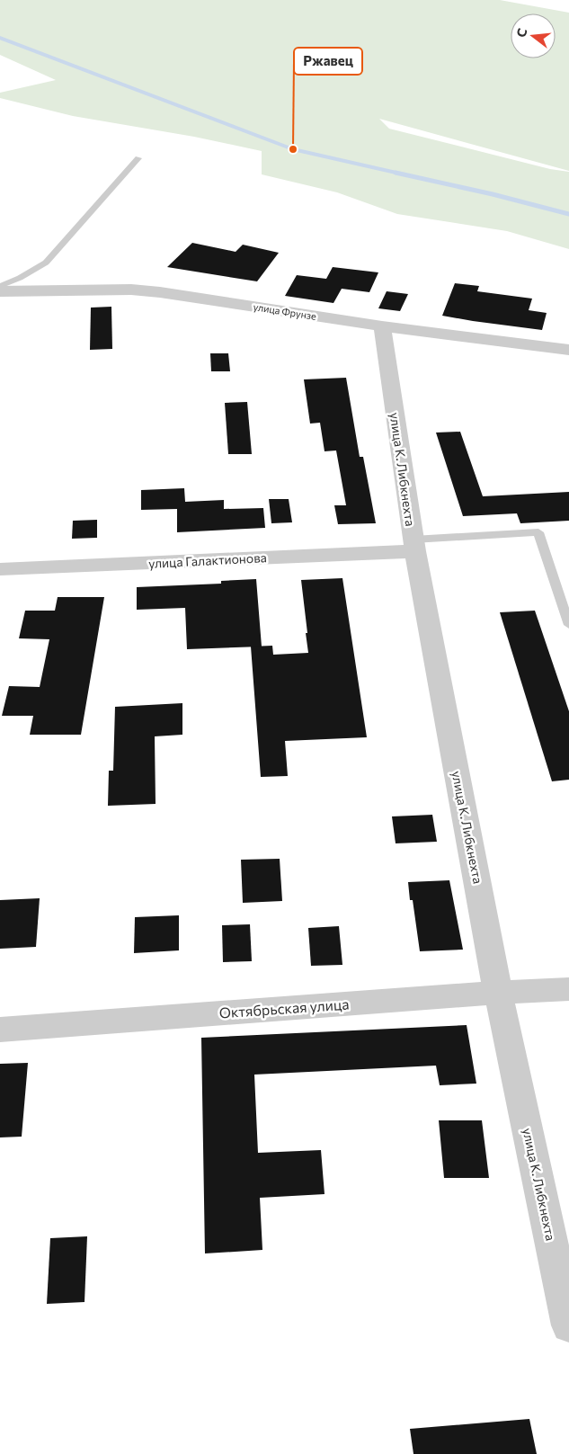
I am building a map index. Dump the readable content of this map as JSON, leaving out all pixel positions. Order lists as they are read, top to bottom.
{
  "streets": {
    "street": [
      "улица Фрунзе",
      "улица К. Либкнехта",
      "улица Галактионова",
      "Октябрьская улица"
    ]
  },
  "crossings": [
    ["улица Фрунзе", "улица К. Либкнехта"],
    ["улица К. Либкнехта", "улица Галактионова"],
    ["улица К. Либкнехта", "Октябрьская улица"]
  ],
  "places": ["Ржавец"],
  "north": "left"
}
